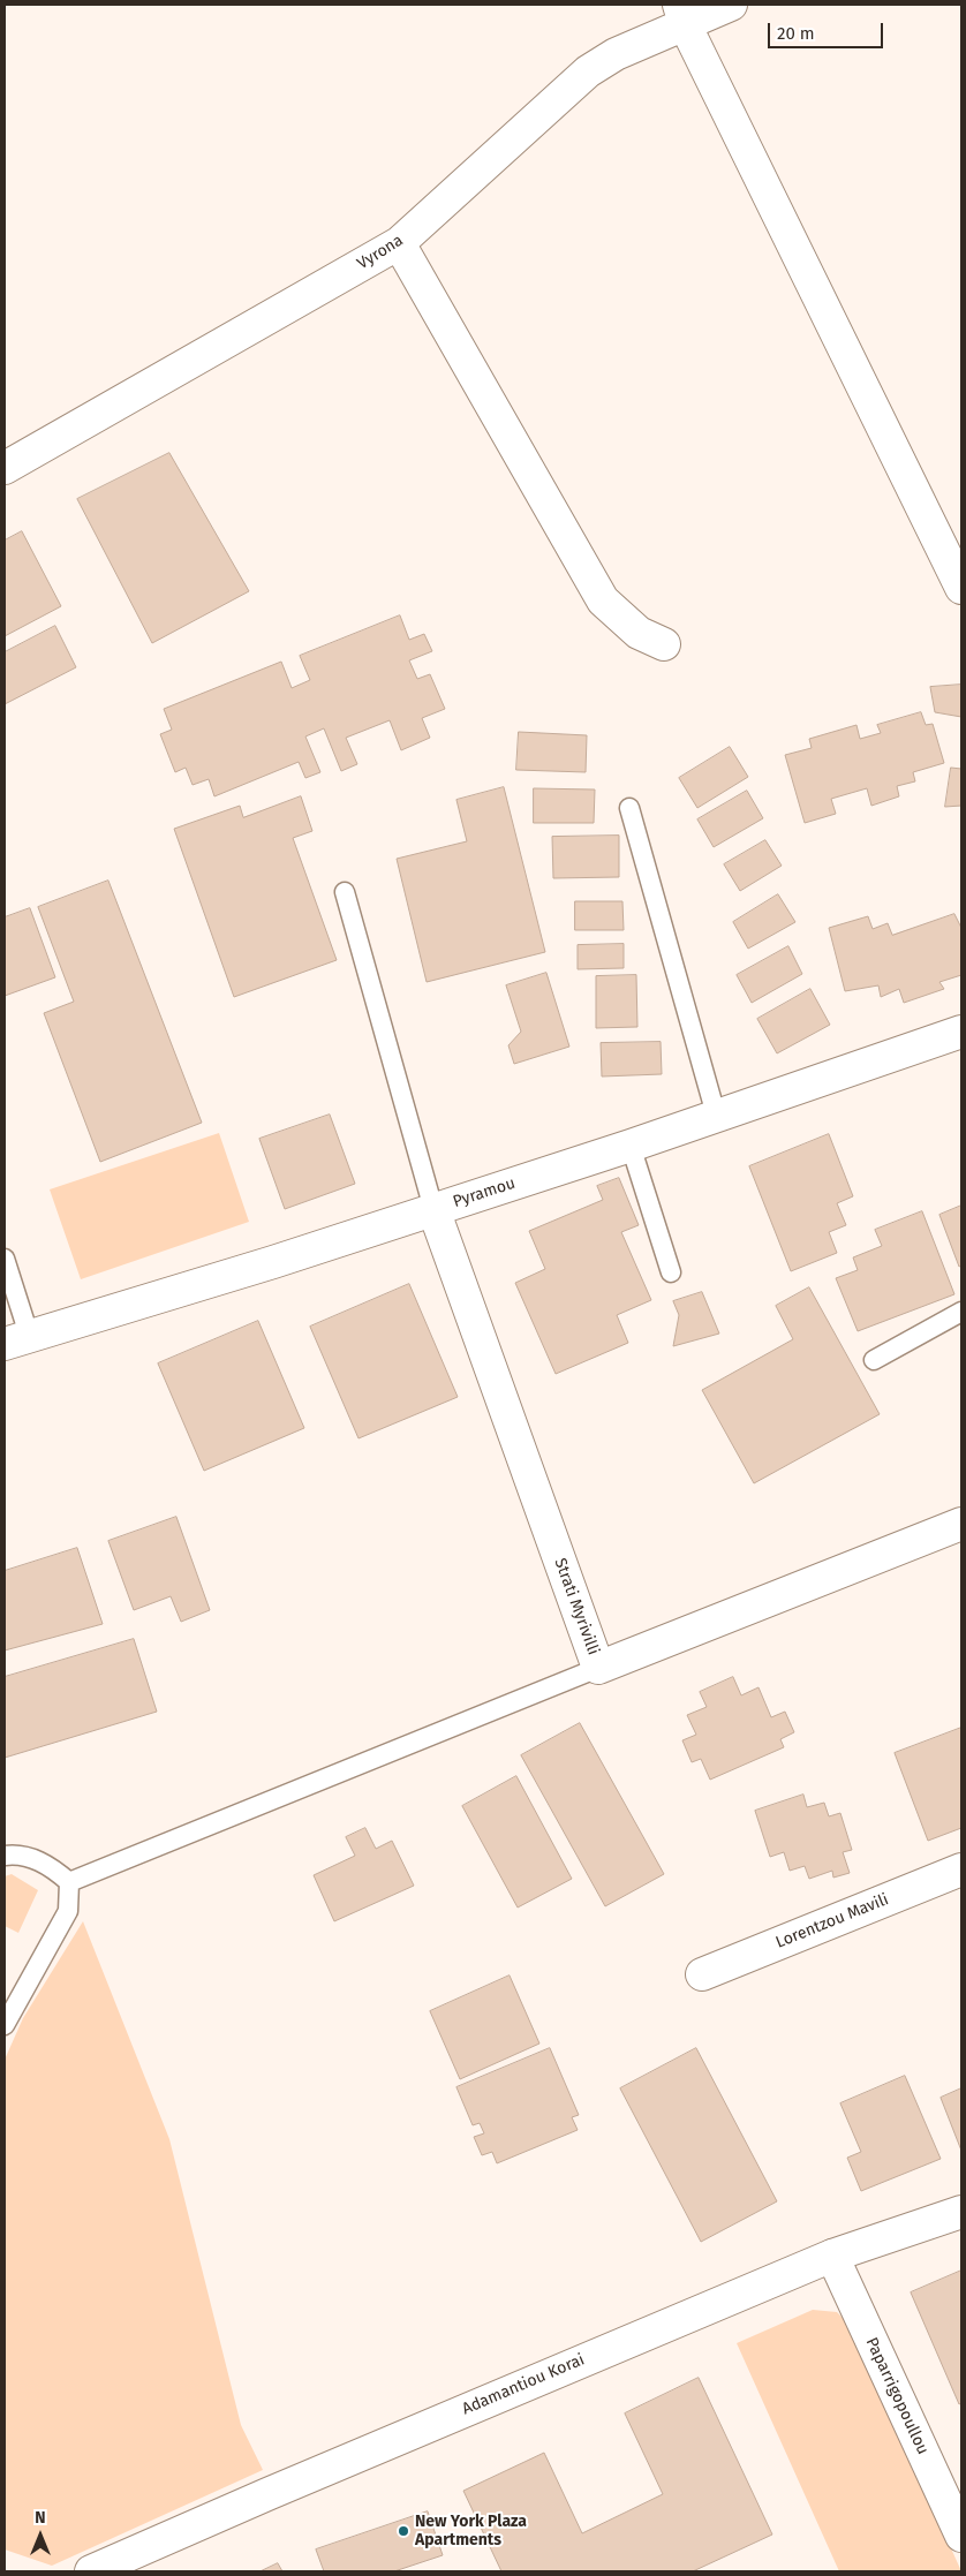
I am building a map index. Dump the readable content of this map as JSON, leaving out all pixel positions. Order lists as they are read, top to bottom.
{
  "streets": {
    "street": [
      "Vyrona",
      "Pyramou",
      "Strati Myrivilli",
      "Lorentzou Mavili",
      "Adamantiou Korai",
      "Paparrigopoullou"
    ]
  },
  "crossings": [
    ["Pyramou", "Strati Myrivilli"],
    ["Adamantiou Korai", "Paparrigopoullou"]
  ],
  "places": ["New York Plaza Apartments"],
  "scale_bar": "20 m",
  "north": "top"
}
